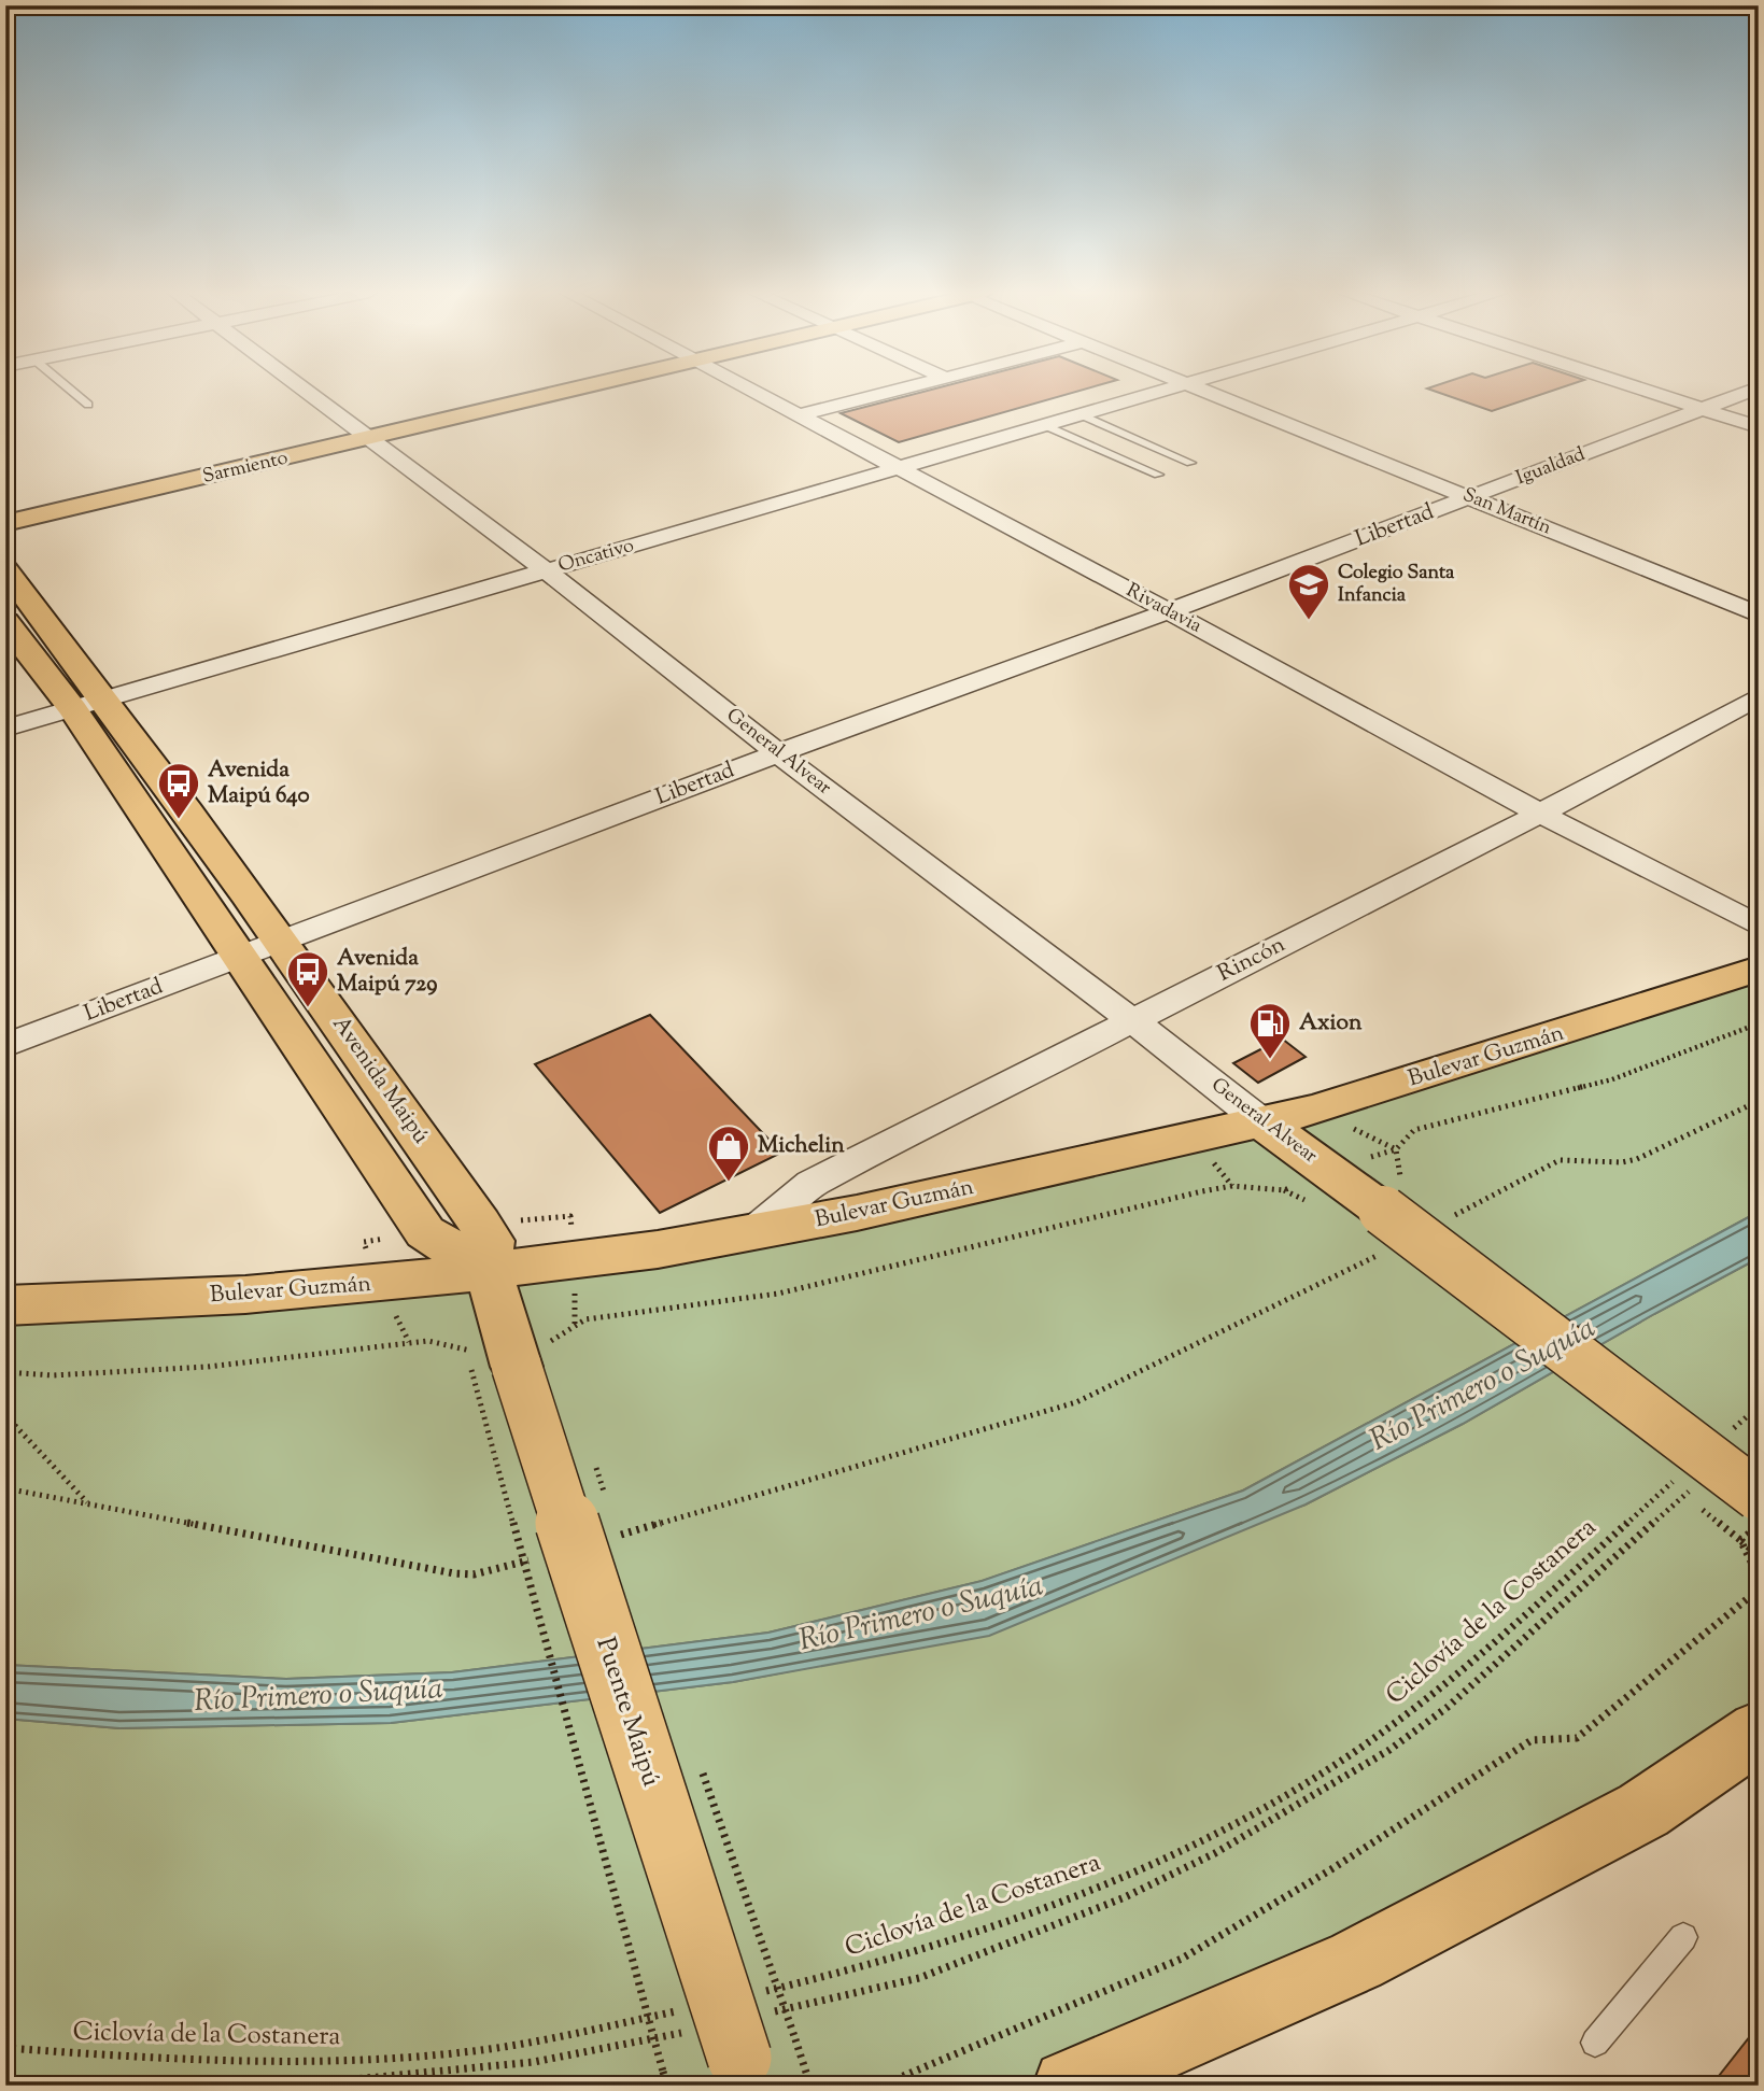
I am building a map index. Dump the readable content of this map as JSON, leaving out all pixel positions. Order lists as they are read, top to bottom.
{
  "streets": {
    "main road": [
      "Sarmiento",
      "General Alvear",
      "Bulevar Guzmán",
      "Avenida Maipú",
      "Puente Maipú"
    ],
    "street": [
      "Igualdad",
      "San Martín",
      "Libertad",
      "Oncativo",
      "Rivadavia",
      "Rincón"
    ],
    "path": ["Ciclovía de la Costanera"]
  },
  "crossings": [
    ["Igualdad", "San Martín"],
    ["Igualdad", "Libertad"],
    ["Sarmiento", "General Alvear"],
    ["San Martín", "Libertad"],
    ["Libertad", "Rivadavia"],
    ["Libertad", "General Alvear"],
    ["Libertad", "Avenida Maipú"],
    ["Oncativo", "Rivadavia"],
    ["Oncativo", "General Alvear"],
    ["Oncativo", "Avenida Maipú"],
    ["Rivadavia", "Rincón"],
    ["General Alvear", "Rincón"],
    ["General Alvear", "Bulevar Guzmán"],
    ["Rincón", "Bulevar Guzmán"],
    ["Bulevar Guzmán", "Avenida Maipú"],
    ["Avenida Maipú", "Puente Maipú"],
    ["Ciclovía de la Costanera", "Puente Maipú"]
  ],
  "water": ["Río Primero o Suquía"],
  "places": {
    "school or university": ["Colegio Santa Infancia"],
    "bus stop": ["Avenida Maipú 640", "Avenida Maipú 729"],
    "fuel station": ["Axion"],
    "shop": ["Michelin"]
  }
}
